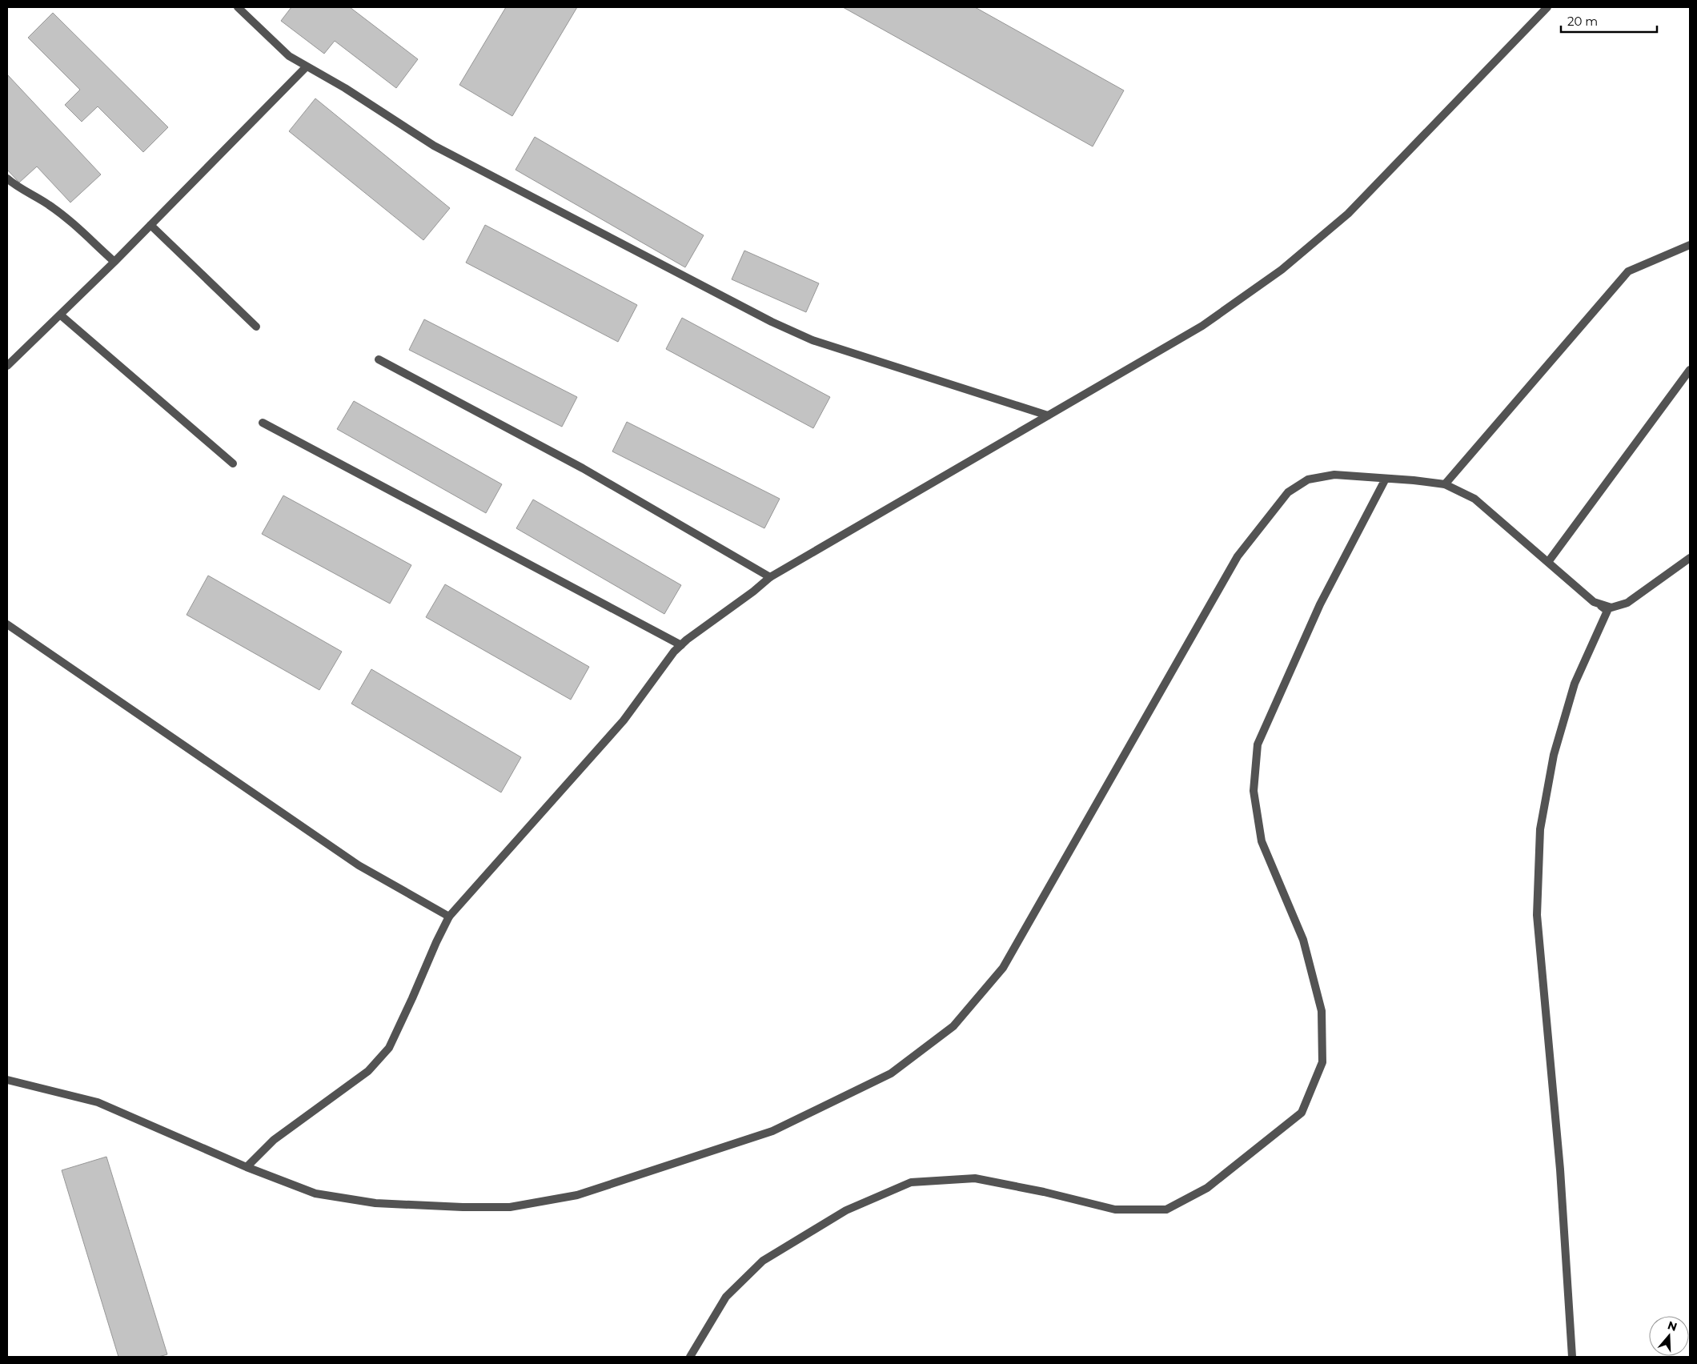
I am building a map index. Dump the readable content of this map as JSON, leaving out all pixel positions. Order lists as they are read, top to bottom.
{
  "scale_bar": "20 m",
  "north": "top"
}
